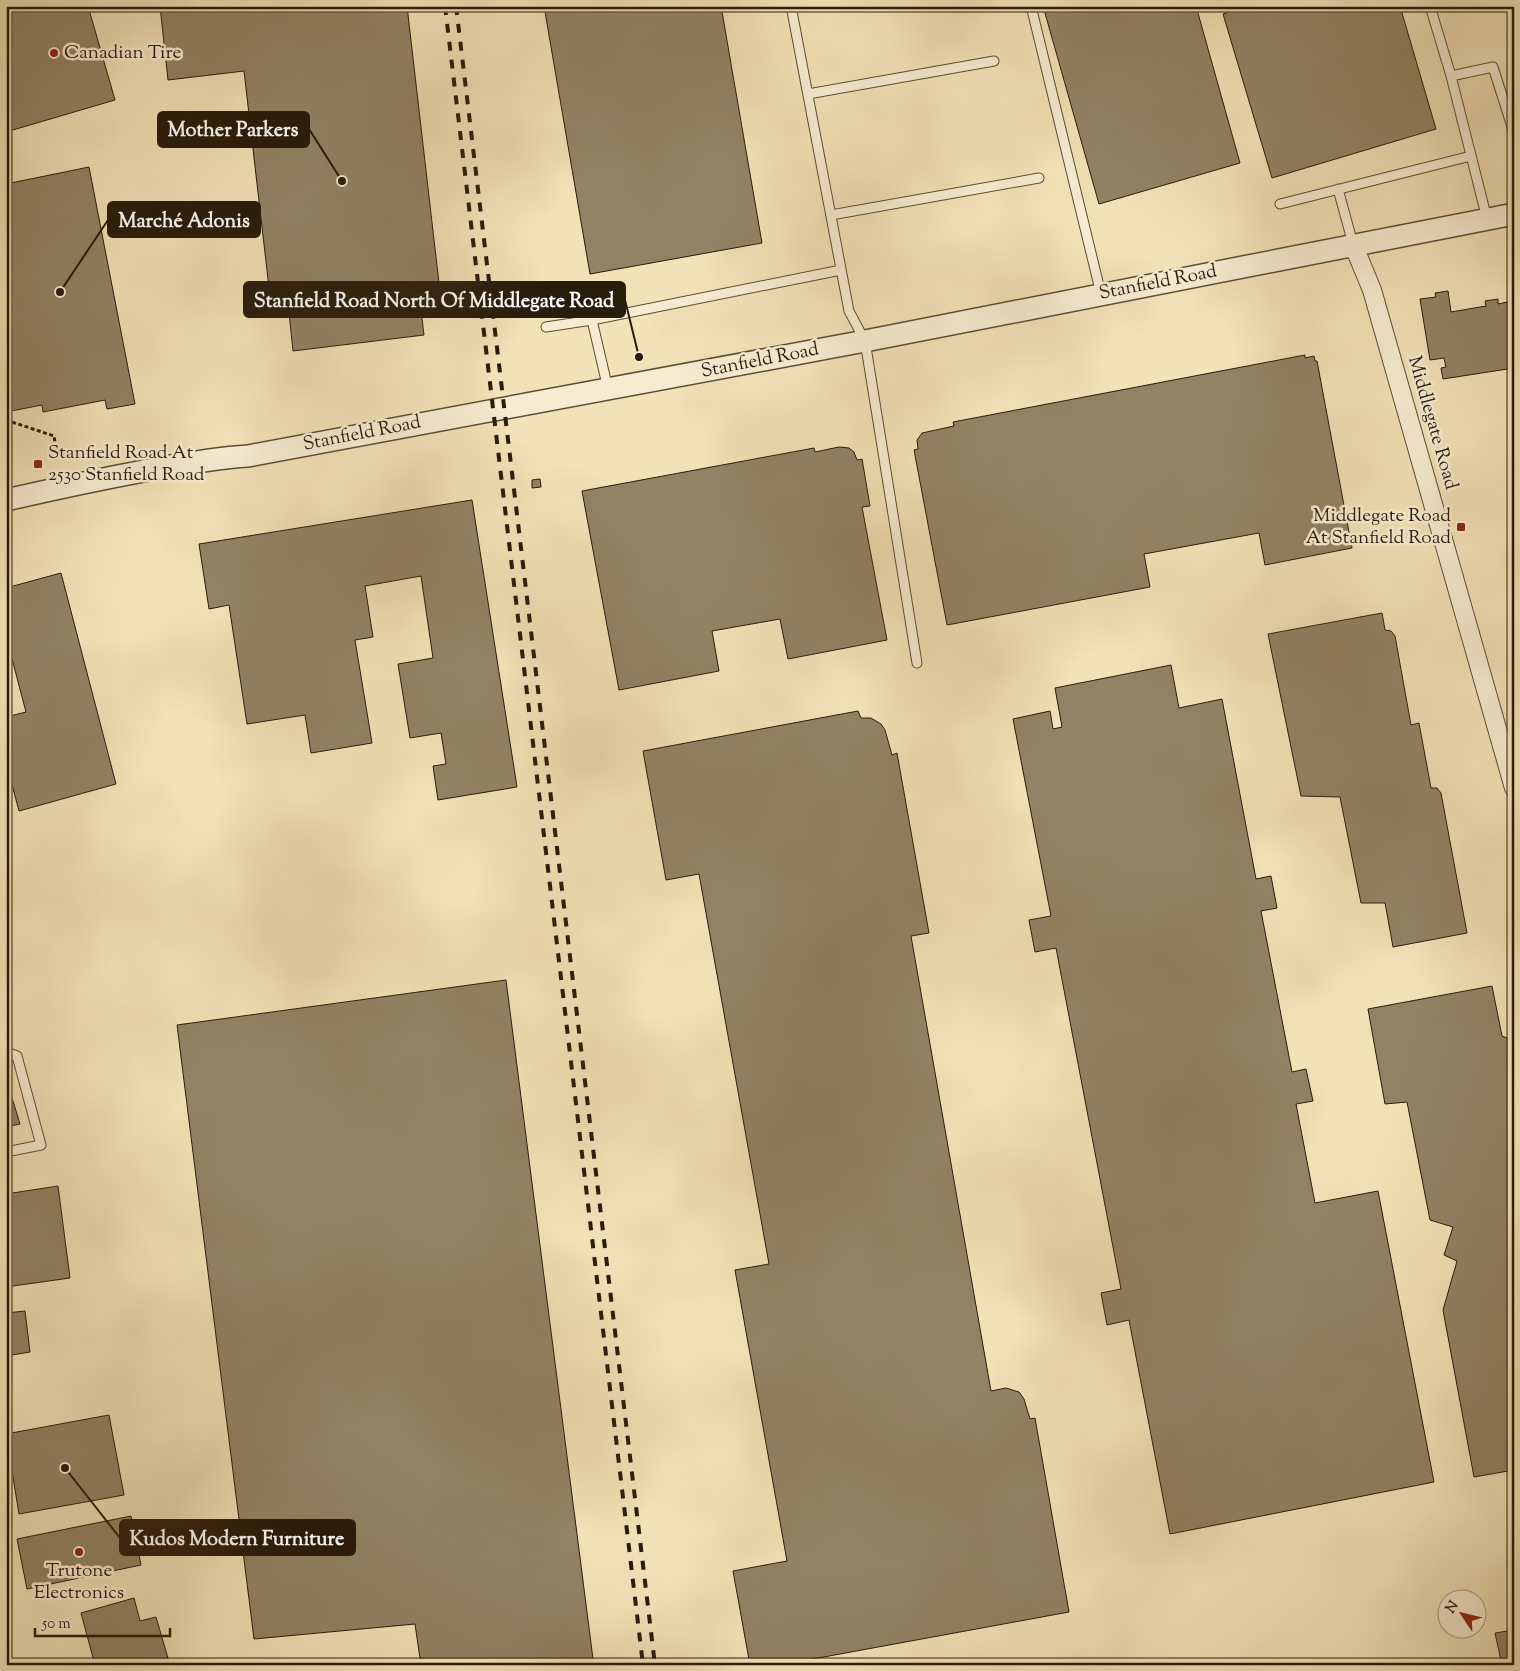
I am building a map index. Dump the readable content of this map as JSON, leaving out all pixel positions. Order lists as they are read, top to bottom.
{
  "streets": {
    "street": ["Stanfield Road", "Middlegate Road"]
  },
  "crossings": [
    ["Stanfield Road", "Middlegate Road"]
  ],
  "places": {
    "other": [
      "Canadian Tire",
      "Mother Parkers",
      "Marché Adonis",
      "Stanfield Road North Of Middlegate Road",
      "Kudos Modern Furniture",
      "Trutone Electronics"
    ],
    "transit": ["Stanfield Road At 2530 Stanfield Road", "Middlegate Road At Stanfield Road"]
  },
  "scale_bar": "50 m",
  "north": "top left"
}
